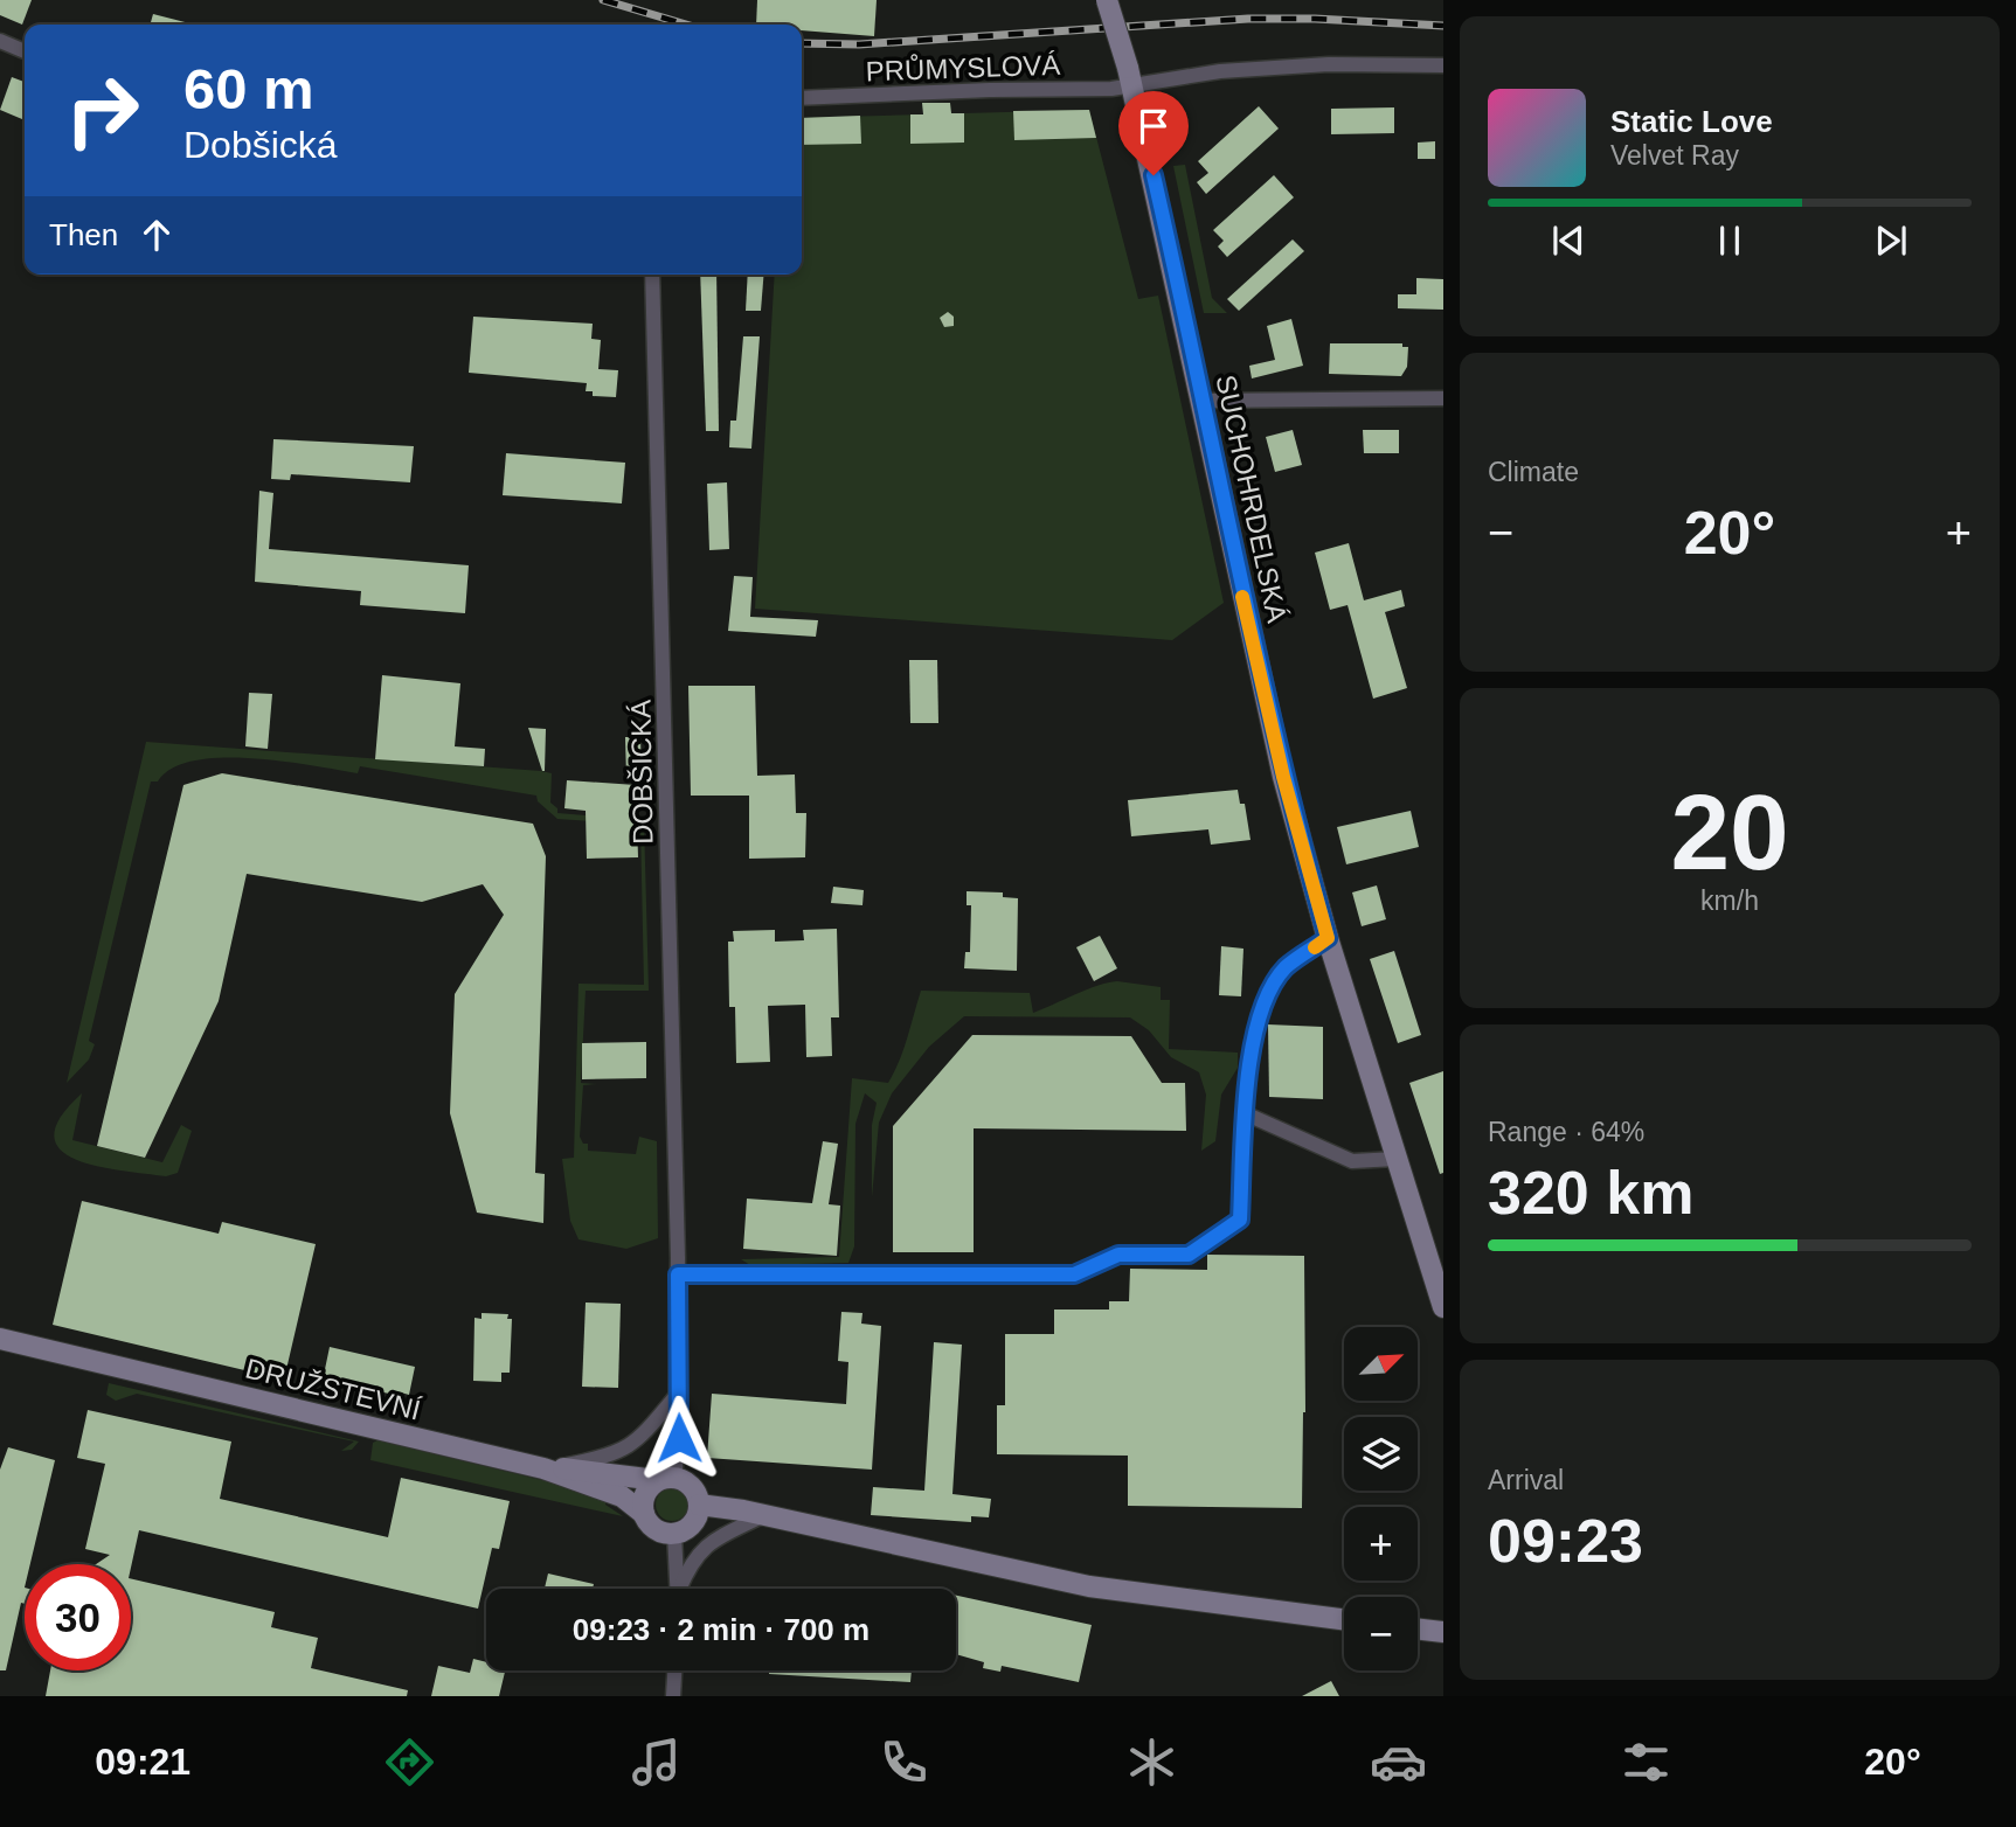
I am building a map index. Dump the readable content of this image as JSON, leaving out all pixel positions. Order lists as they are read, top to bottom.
{
  "streets": {
    "main road": ["SUCHOHRDELSKÁ", "DRUŽSTEVNÍ"],
    "street": ["PRŮMYSLOVÁ", "DOBŠICKÁ"]
  },
  "crossings": [
    ["PRŮMYSLOVÁ", "SUCHOHRDELSKÁ"],
    ["DOBŠICKÁ", "DRUŽSTEVNÍ"]
  ],
  "north": "top right",
  "page": {
    "turn": ["60 m", "Dobšická"],
    "song": ["Static Love", "Velvet Ray"],
    "then": "Then",
    "tile": [
      "Climate",
      ["20", "km/h"],
      ["Range · 64%", "320 km"],
      ["Arrival", "09:23"]
    ],
    "heat": ["−", "20°", "+"],
    "map_buttons": ["+", "−"],
    "limit": "30",
    "trip": "09:23 · 2 min · 700 m",
    "tabs": ["09:21", "20°"]
  }
}
